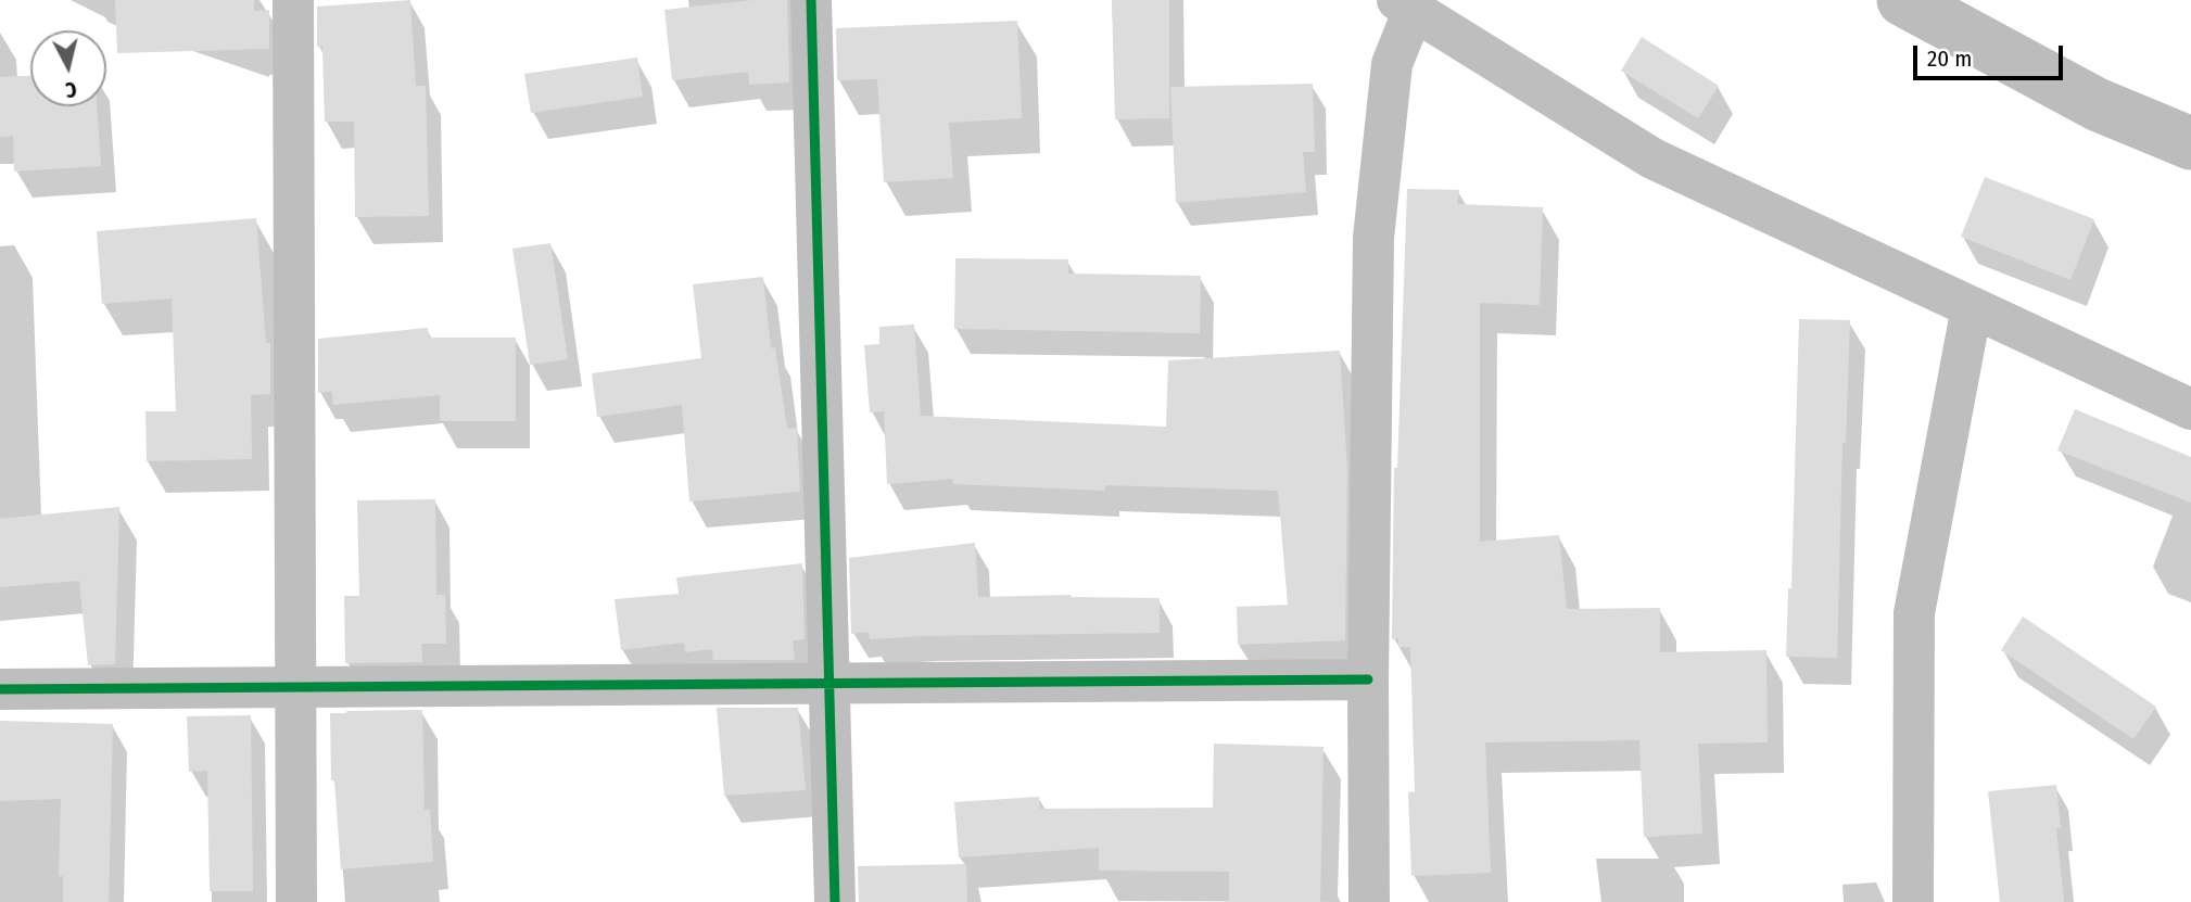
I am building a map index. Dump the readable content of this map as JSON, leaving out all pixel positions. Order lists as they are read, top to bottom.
{
  "scale_bar": "20 m",
  "north": "bottom"
}
